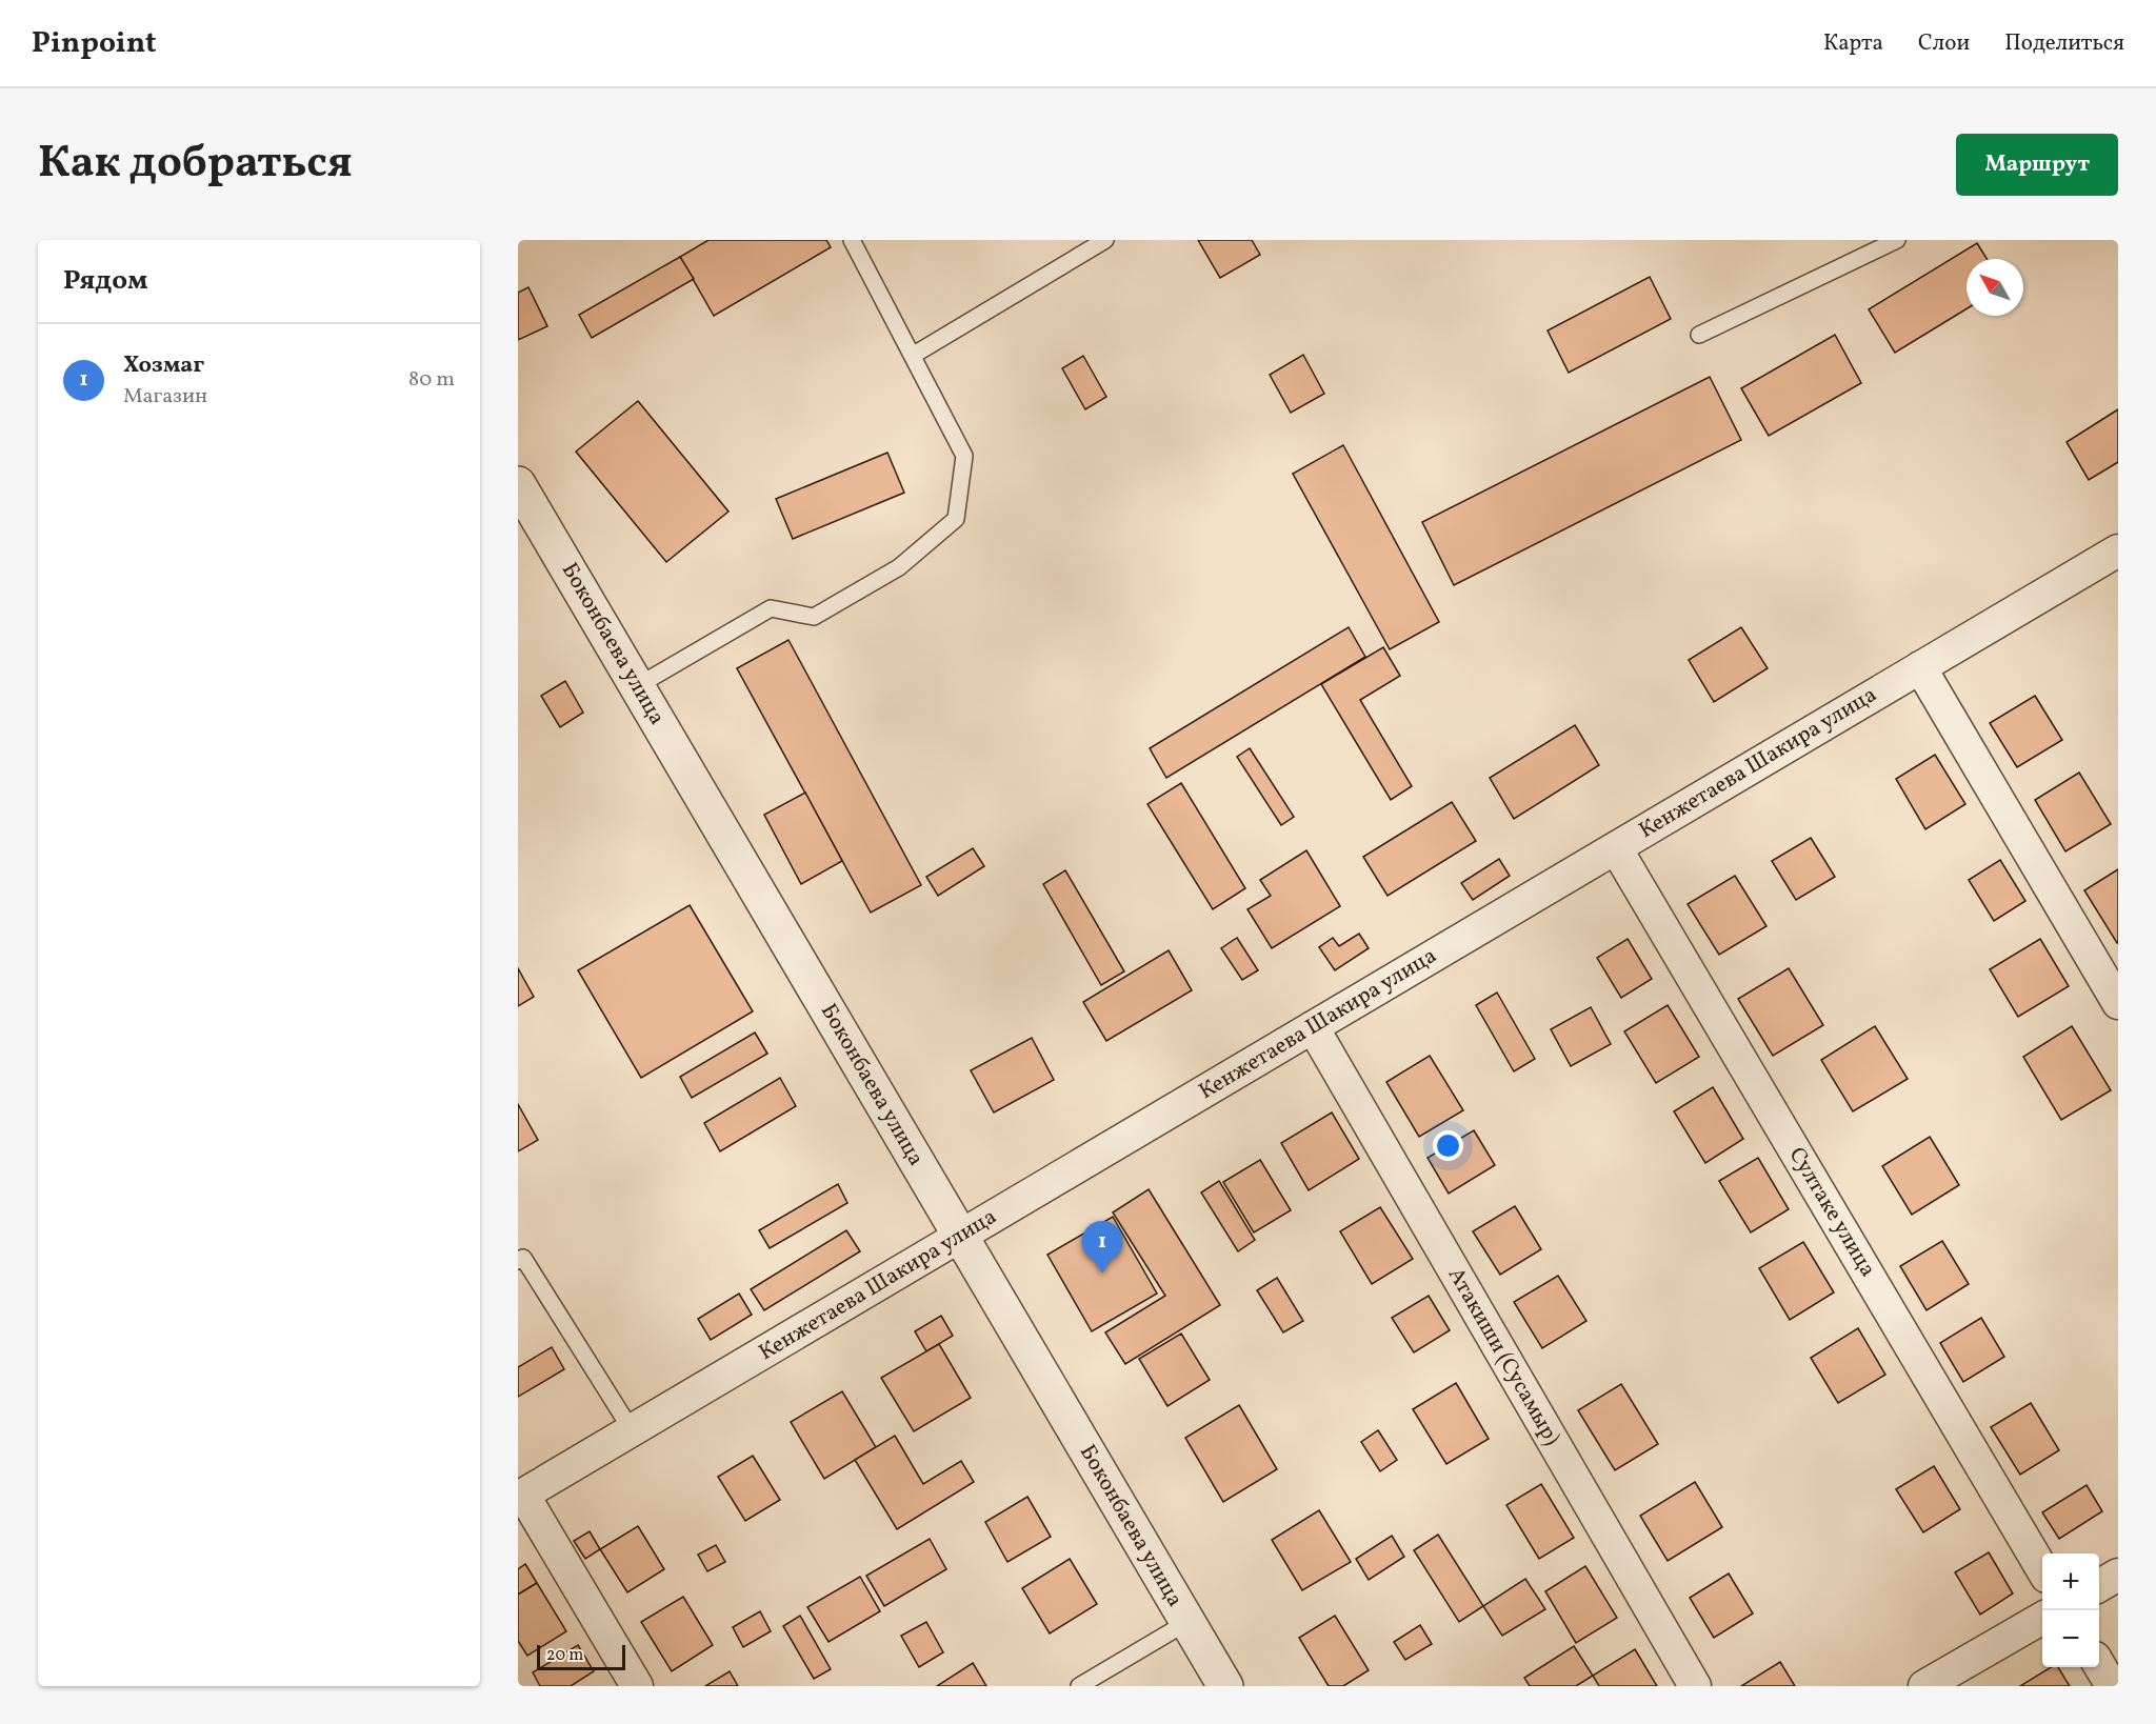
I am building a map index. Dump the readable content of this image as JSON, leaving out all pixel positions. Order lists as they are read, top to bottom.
{
  "streets": {
    "street": [
      "Боконбаева улица",
      "Кенжетаева Шакира улица",
      "Султаке улица",
      "Атакиши (Сусамыр)"
    ]
  },
  "crossings": [
    ["Боконбаева улица", "Кенжетаева Шакира улица"],
    ["Кенжетаева Шакира улица", "Султаке улица"],
    ["Кенжетаева Шакира улица", "Атакиши (Сусамыр)"]
  ],
  "scale_bar": "20 m",
  "north": "top left",
  "page": {
    "header": "Pinpoint",
    "nav": ["Карта", "Слои", "Поделиться"],
    "title": "Как добраться",
    "buttons": "Маршрут",
    "heading": "Рядом",
    "list": [
      {
        "mark": "1",
        "name": "Хозмаг",
        "note": "Магазин",
        "value": "80 m"
      }
    ],
    "pins": "1",
    "map_buttons": ["+", "−"],
    "scale": "20 m"
  }
}
